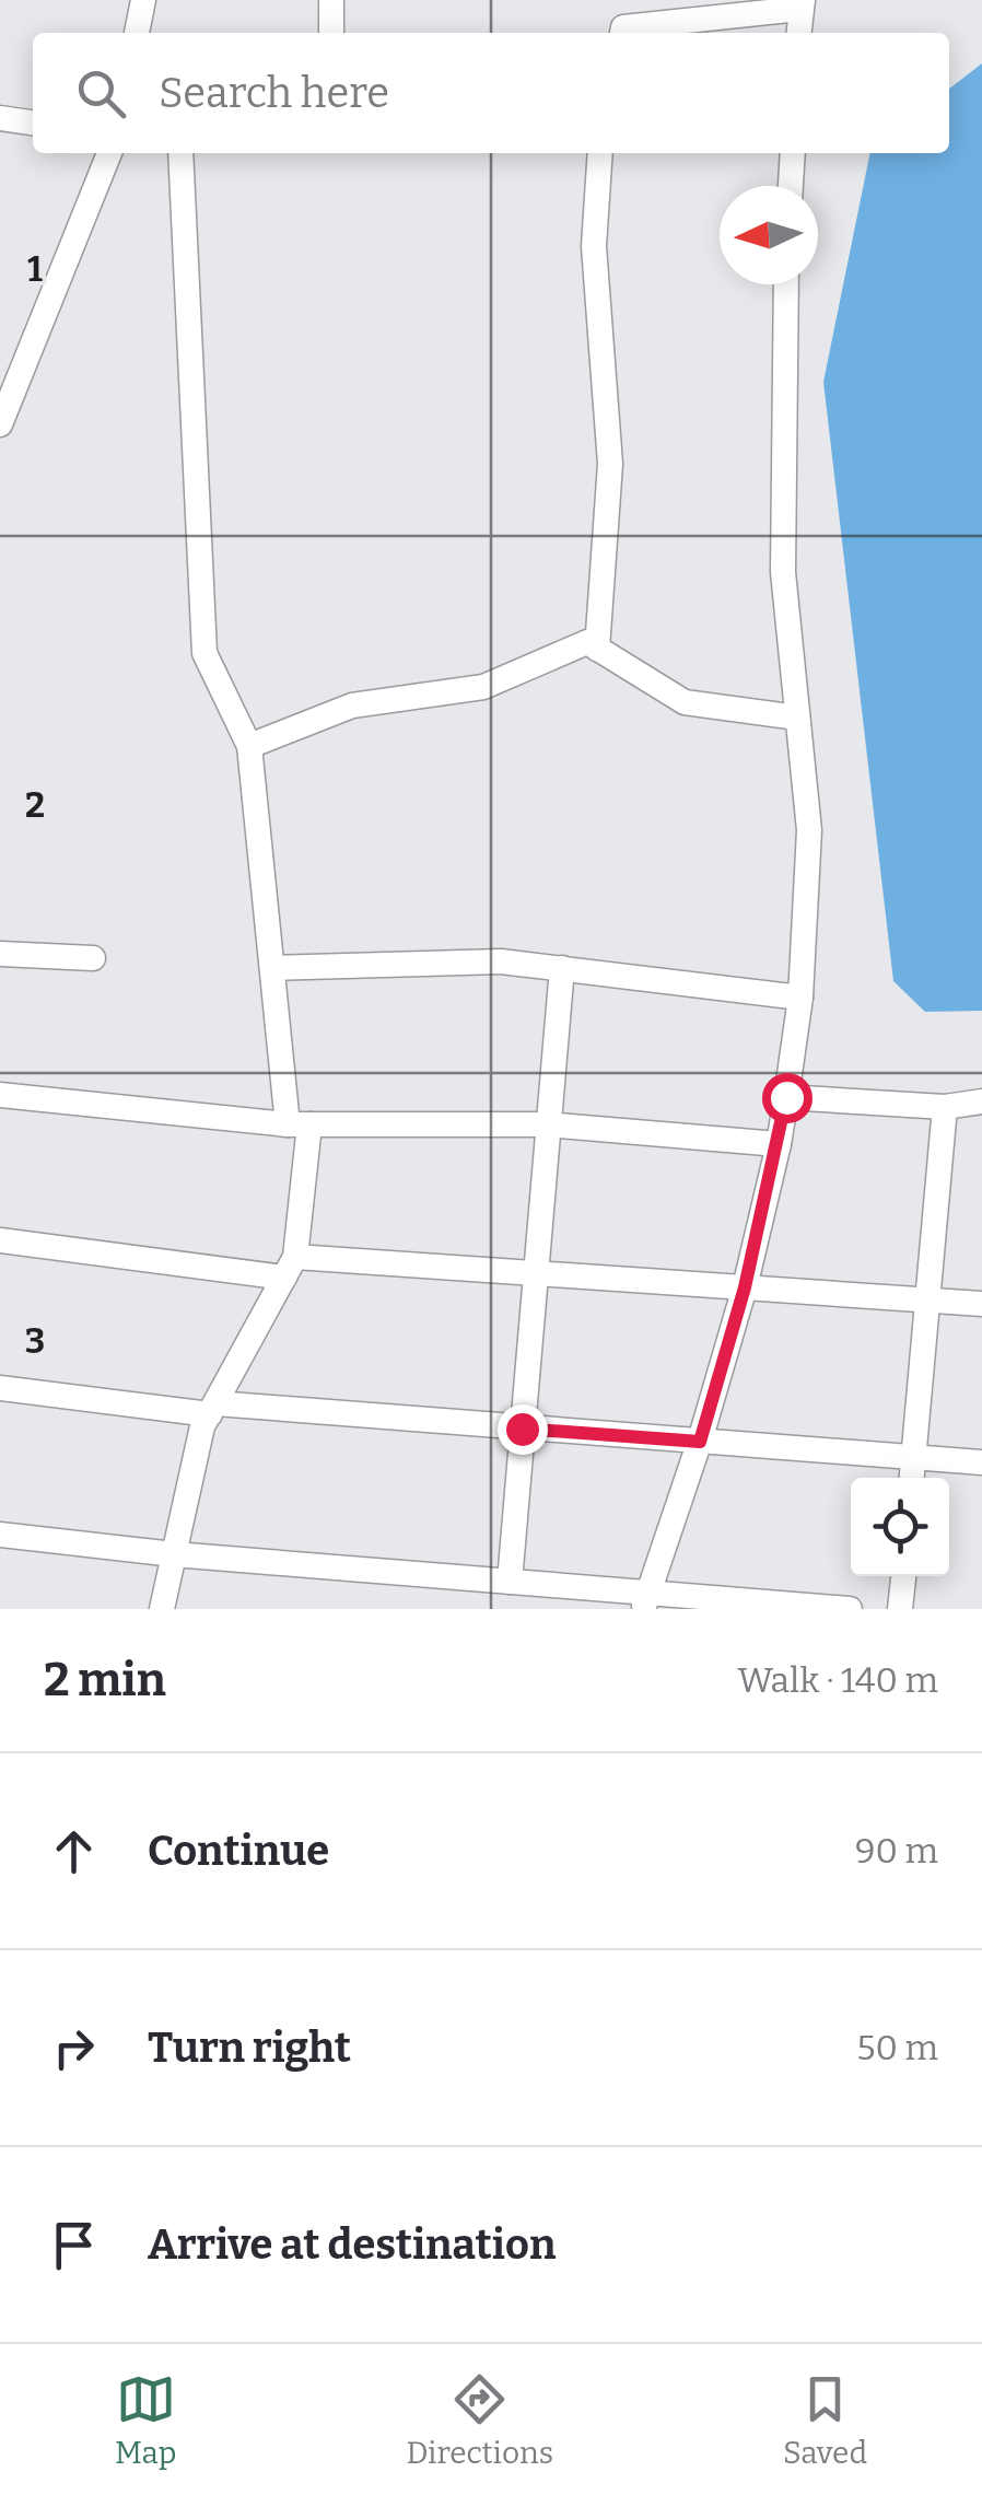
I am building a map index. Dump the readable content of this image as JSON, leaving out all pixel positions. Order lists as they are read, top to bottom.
{
  "north": "left",
  "page": {
    "search": "Search here",
    "heading": ["2 min", "Walk · 140 m"],
    "list": [
      ["Continue", "90 m"],
      ["Turn right", "50 m"],
      "Arrive at destination"
    ],
    "nav": ["Map", "Directions", "Saved"]
  },
  "grid": {
    "rows": ["1", "2", "3"]
  }
}
